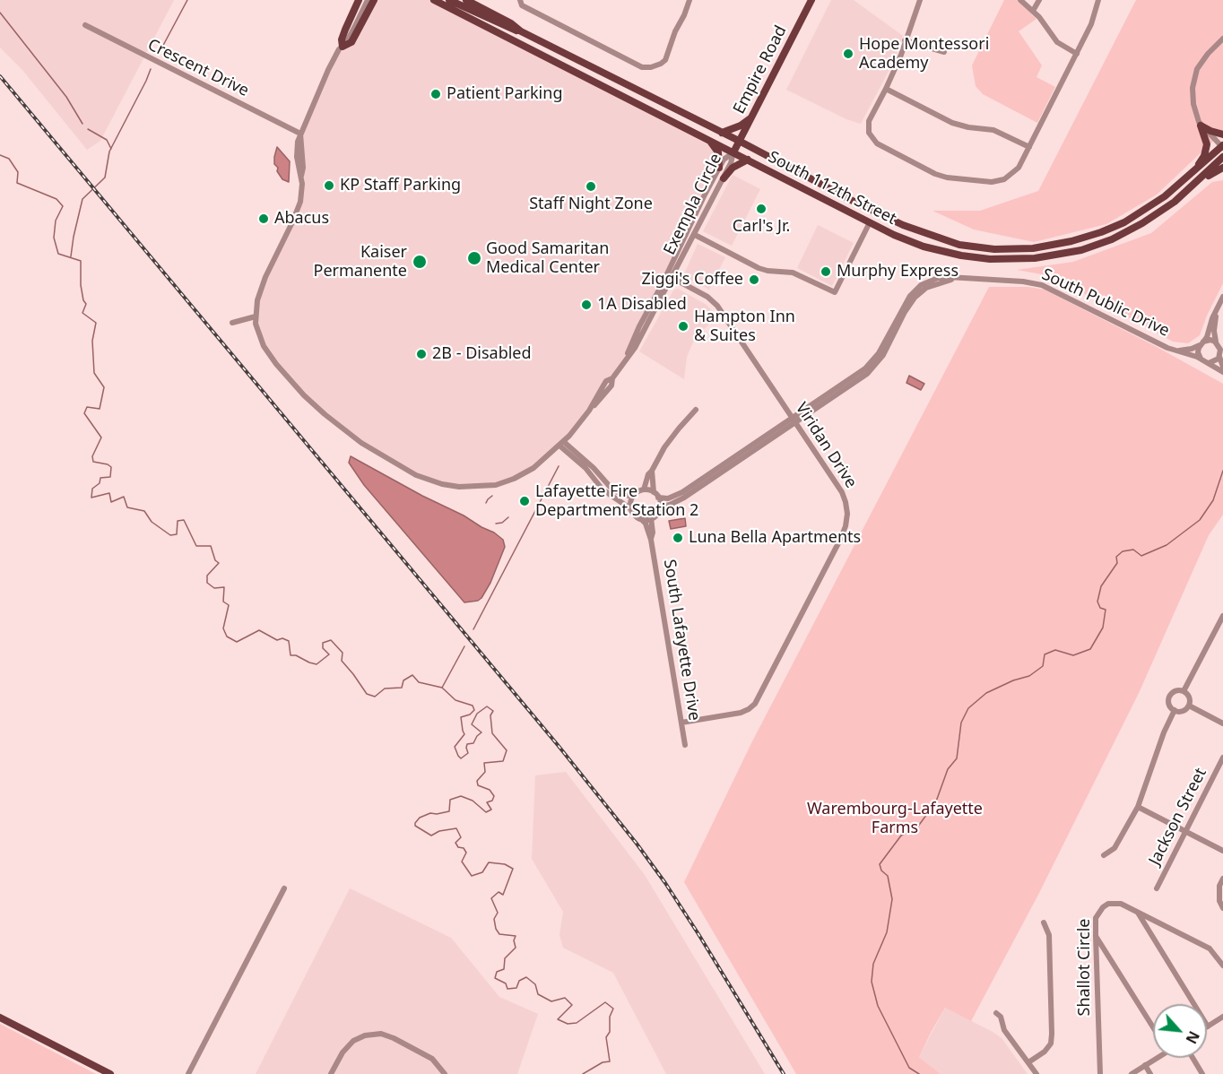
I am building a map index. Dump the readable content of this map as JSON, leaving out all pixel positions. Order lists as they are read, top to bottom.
{
  "streets": {
    "main road": ["Empire Road", "South 112th Street"],
    "street": [
      "Crescent Drive",
      "Exempla Circle",
      "South Public Drive",
      "Viridan Drive",
      "South Lafayette Drive",
      "Jackson Street",
      "Shallot Circle"
    ]
  },
  "crossings": [
    ["Crescent Drive", "Exempla Circle"],
    ["Empire Road", "South 112th Street"],
    ["Empire Road", "Exempla Circle"],
    ["South 112th Street", "Exempla Circle"],
    ["Exempla Circle", "Viridan Drive"],
    ["South Public Drive", "Viridan Drive"],
    ["South Public Drive", "South Lafayette Drive"],
    ["Viridan Drive", "South Lafayette Drive"]
  ],
  "parks": ["Warembourg-Lafayette Farms"],
  "places": [
    "Hope Montessori Academy",
    "Patient Parking",
    "KP Staff Parking",
    "Staff Night Zone",
    "Carl's Jr.",
    "Abacus",
    "Good Samaritan Medical Center",
    "Kaiser Permanente",
    "Murphy Express",
    "Ziggi's Coffee",
    "1A Disabled",
    "Hampton Inn & Suites",
    "2B - Disabled",
    "Lafayette Fire Department Station 2",
    "Luna Bella Apartments"
  ],
  "north": "bottom right"
}
